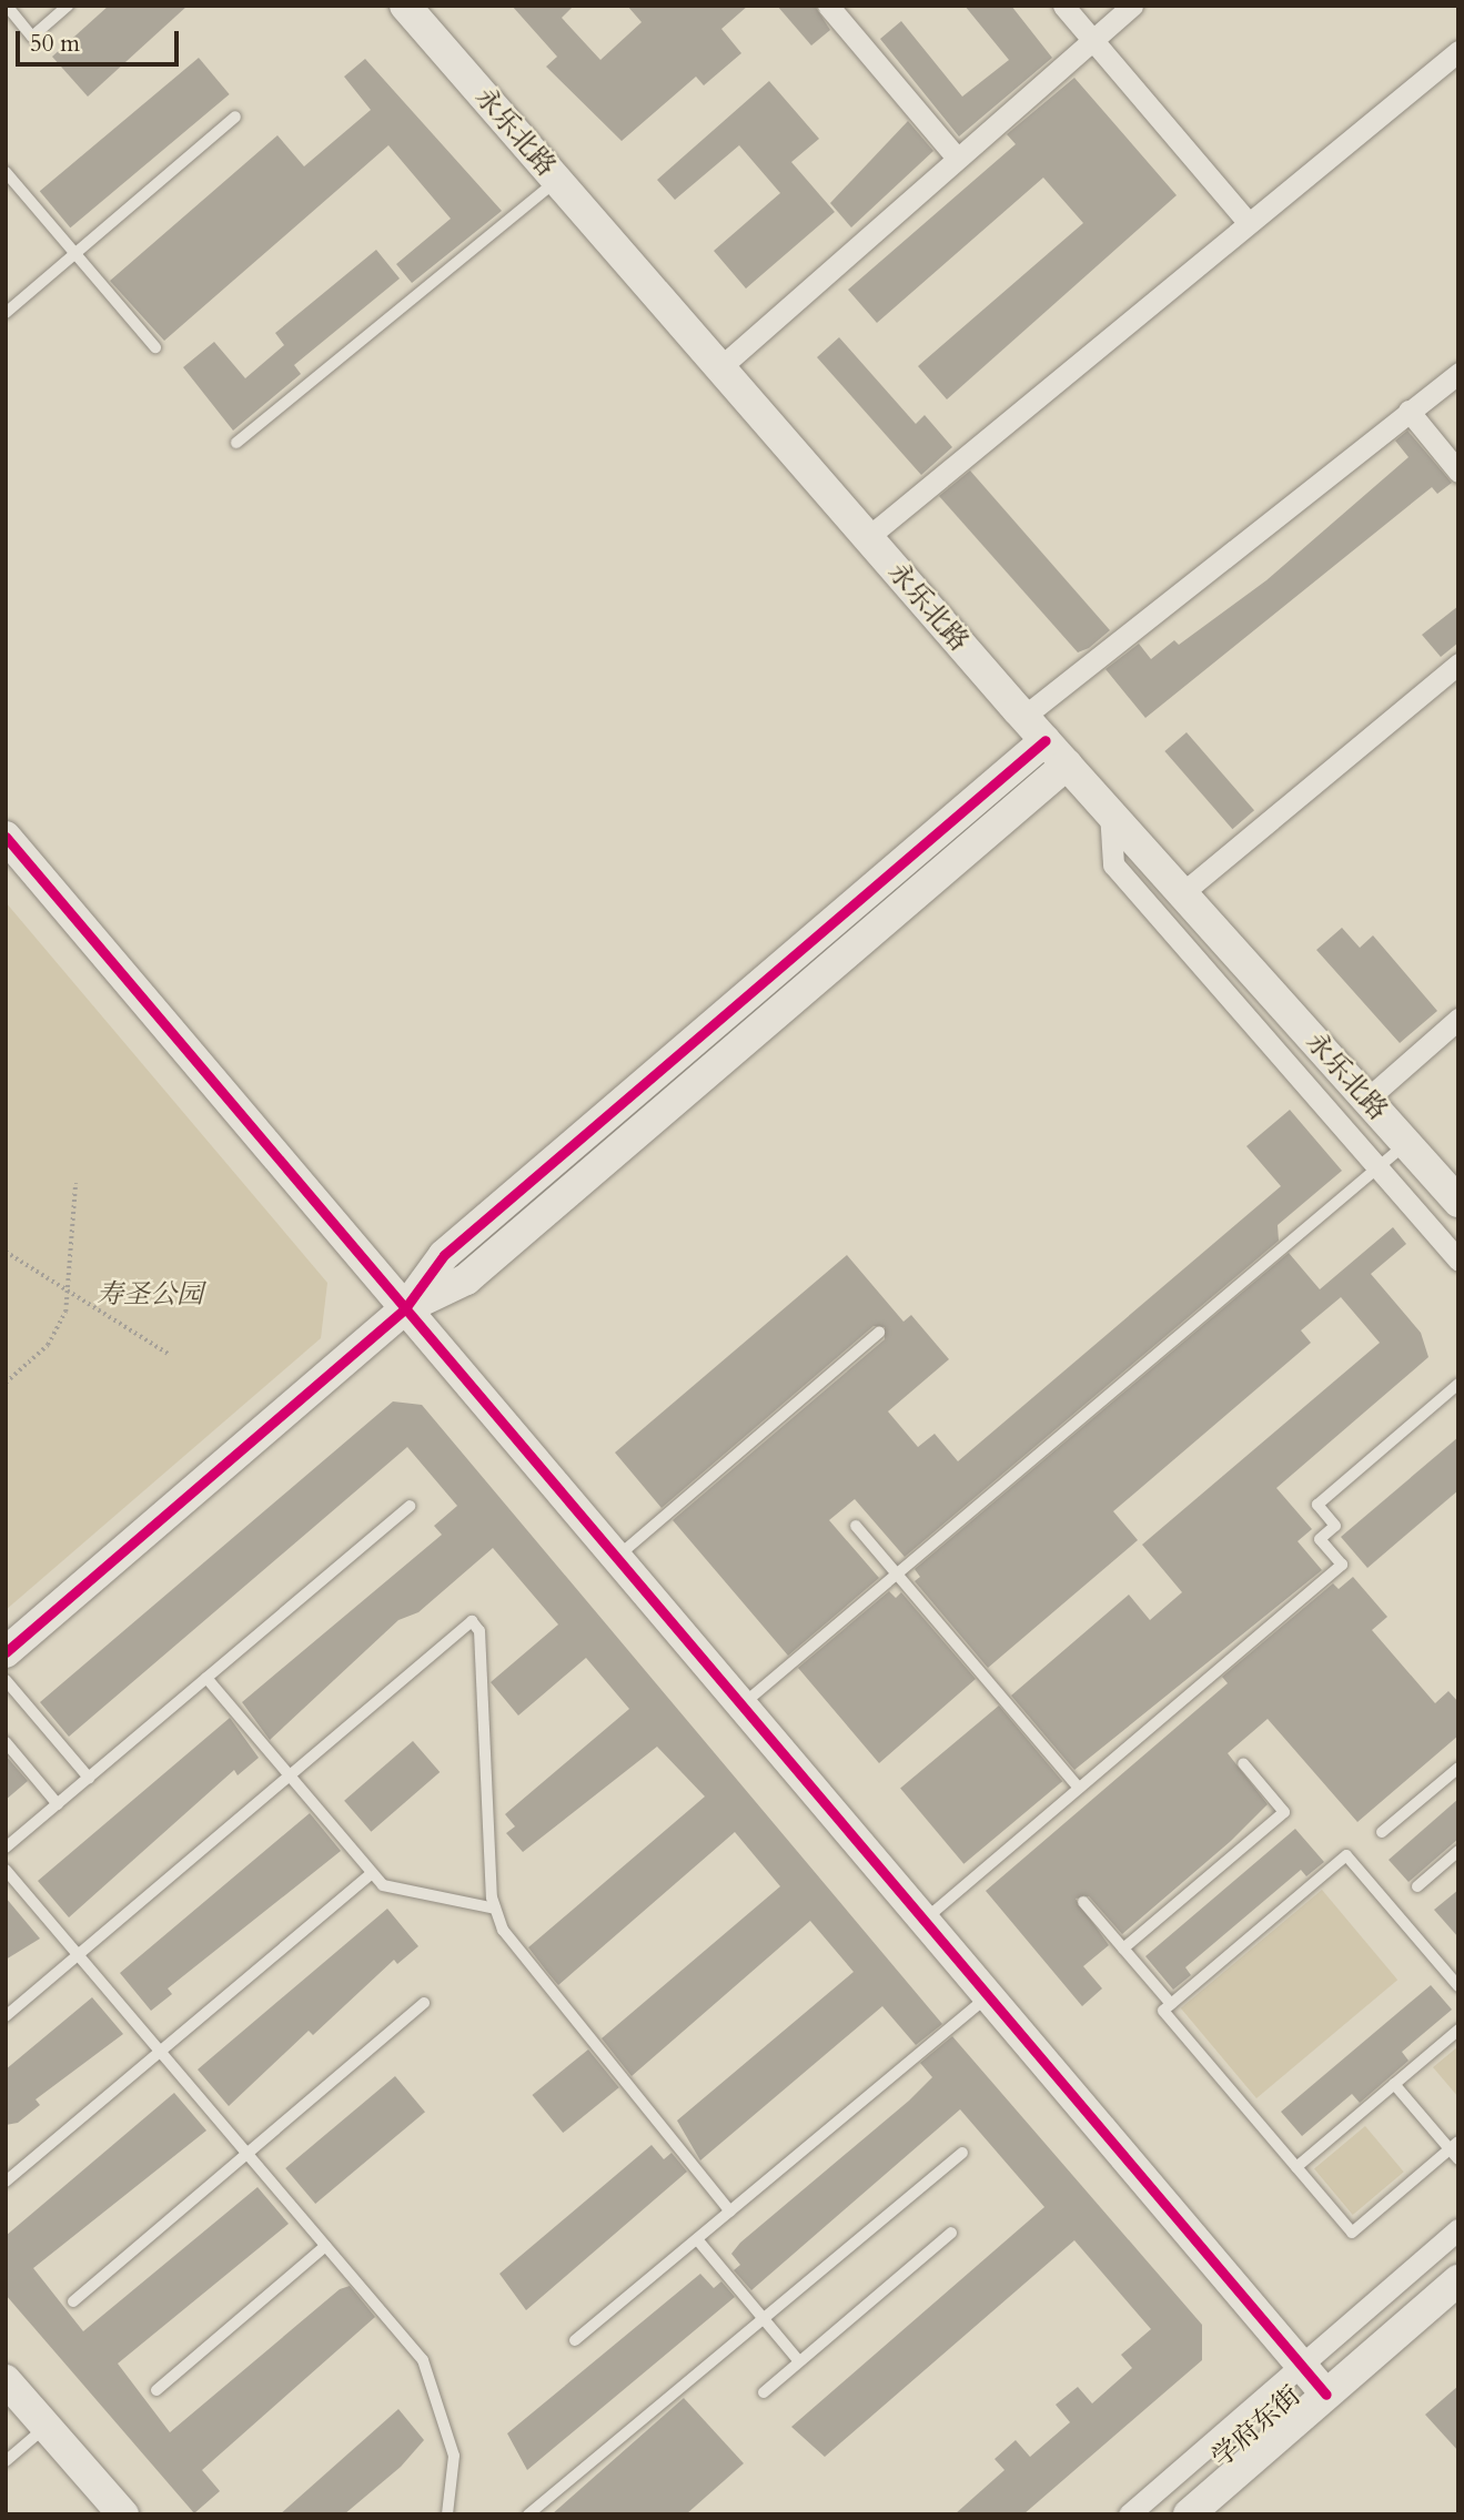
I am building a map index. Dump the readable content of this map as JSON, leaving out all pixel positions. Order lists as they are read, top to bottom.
{
  "streets": {
    "street": ["永乐北路", "学府东街"]
  },
  "parks": ["寿圣公园"],
  "scale_bar": "50 m"
}
